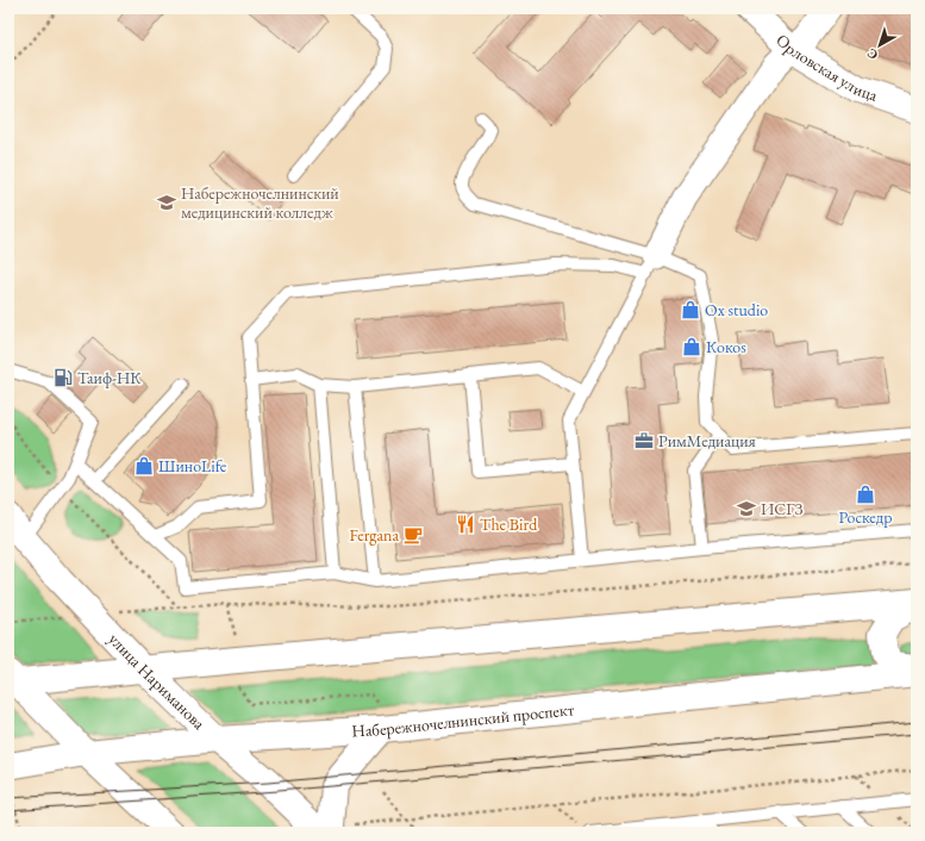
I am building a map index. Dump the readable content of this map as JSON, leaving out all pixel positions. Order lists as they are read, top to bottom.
{
  "streets": {
    "main road": ["Орловская улица", "улица Нариманова", "Набережночелнинский проспект"]
  },
  "crossings": [
    ["улица Нариманова", "Набережночелнинский проспект"]
  ],
  "places": {
    "school or university": ["Набережночелнинский медицинский колледж", "ИСГЗ"],
    "shop": [
      "Ox studio",
      "Кокоs",
      "ШиноLife",
      "Роскедр"
    ],
    "fuel station": ["Таиф-НК"],
    "office": ["РимМедиация"],
    "restaurant": ["The Bird"],
    "cafe": ["Fergana"]
  },
  "north": "bottom left"
}
